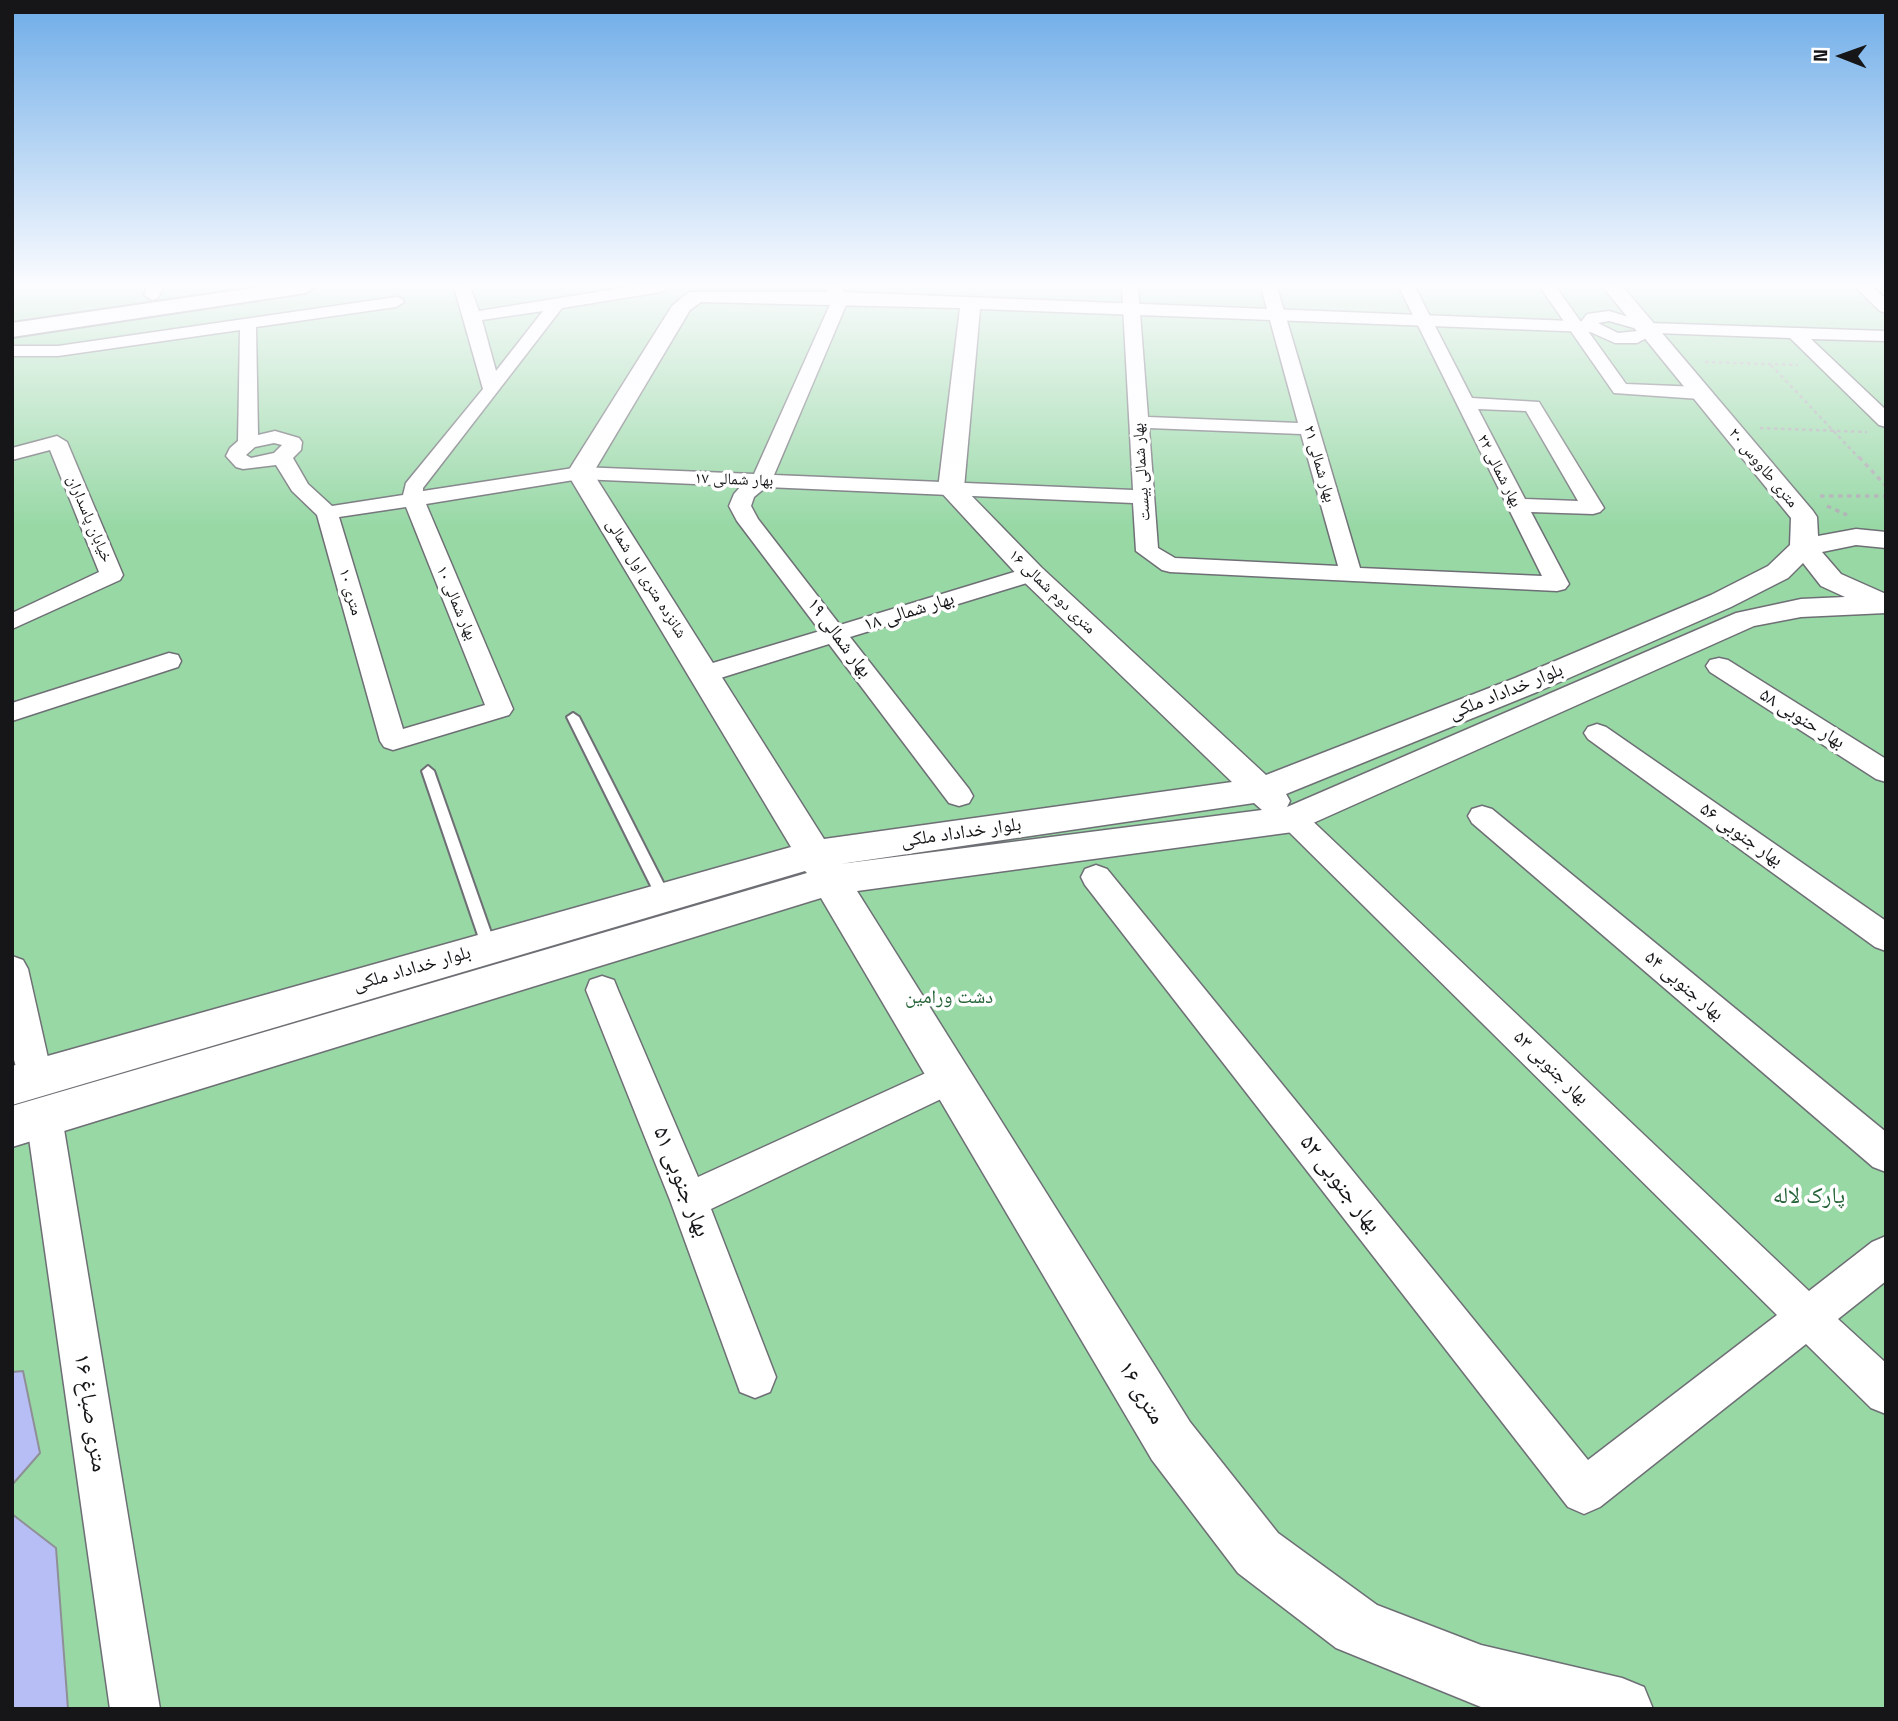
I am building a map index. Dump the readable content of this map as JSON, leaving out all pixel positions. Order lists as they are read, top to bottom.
{
  "streets": {
    "street": [
      "بهار شمالی ۲۱",
      "۲۰ متری طاووس",
      "بهار شمالی ۲۲",
      "بهار شمالی بیست",
      "بهار شمالی ۱۷",
      "خیابان پاسداران",
      "شانزده متری اول شمالی",
      "۱۰ متری",
      "۱۶ متری دوم شمالی",
      "بهار شمالی ۱۰",
      "بهار شمالی ۱۸",
      "بهار شمالی ۱۹",
      "بلوار خداداد ملکی",
      "بهار حنوبی ۵۸",
      "بهار جنوبی ۵۶",
      "بهار جنوبی ۵۴",
      "بهار جنوبی ۵۳",
      "بهار جنوبی ۵۱",
      "بهار جنوبی ۵۲",
      "۱۶ متری",
      "۱۶ متری صباغ"
    ]
  },
  "crossings": [
    ["بهار شمالی ۲۱", "بهار شمالی ۲۲"],
    ["بهار شمالی ۲۱", "بهار شمالی بیست"],
    ["۲۰ متری طاووس", "بلوار خداداد ملکی"],
    ["بهار شمالی ۲۲", "بهار شمالی بیست"],
    ["بهار شمالی بیست", "بهار شمالی ۱۷"],
    ["بهار شمالی ۱۷", "شانزده متری اول شمالی"],
    ["بهار شمالی ۱۷", "۱۰ متری"],
    ["بهار شمالی ۱۷", "۱۶ متری دوم شمالی"],
    ["بهار شمالی ۱۷", "بهار شمالی ۱۰"],
    ["بهار شمالی ۱۷", "بهار شمالی ۱۹"],
    ["شانزده متری اول شمالی", "بهار شمالی ۱۸"],
    ["شانزده متری اول شمالی", "بلوار خداداد ملکی"],
    ["شانزده متری اول شمالی", "۱۶ متری"],
    ["۱۰ متری", "بهار شمالی ۱۰"],
    ["۱۶ متری دوم شمالی", "بهار شمالی ۱۸"],
    ["۱۶ متری دوم شمالی", "بلوار خداداد ملکی"],
    ["۱۶ متری دوم شمالی", "بهار جنوبی ۵۳"],
    ["بهار شمالی ۱۸", "بهار شمالی ۱۹"],
    ["بلوار خداداد ملکی", "بهار جنوبی ۵۳"],
    ["بلوار خداداد ملکی", "۱۶ متری"],
    ["بلوار خداداد ملکی", "۱۶ متری صباغ"],
    ["بهار جنوبی ۵۳", "بهار جنوبی ۵۲"]
  ],
  "parks": ["دشت ورامین", "پارک لاله"],
  "north": "left"
}
